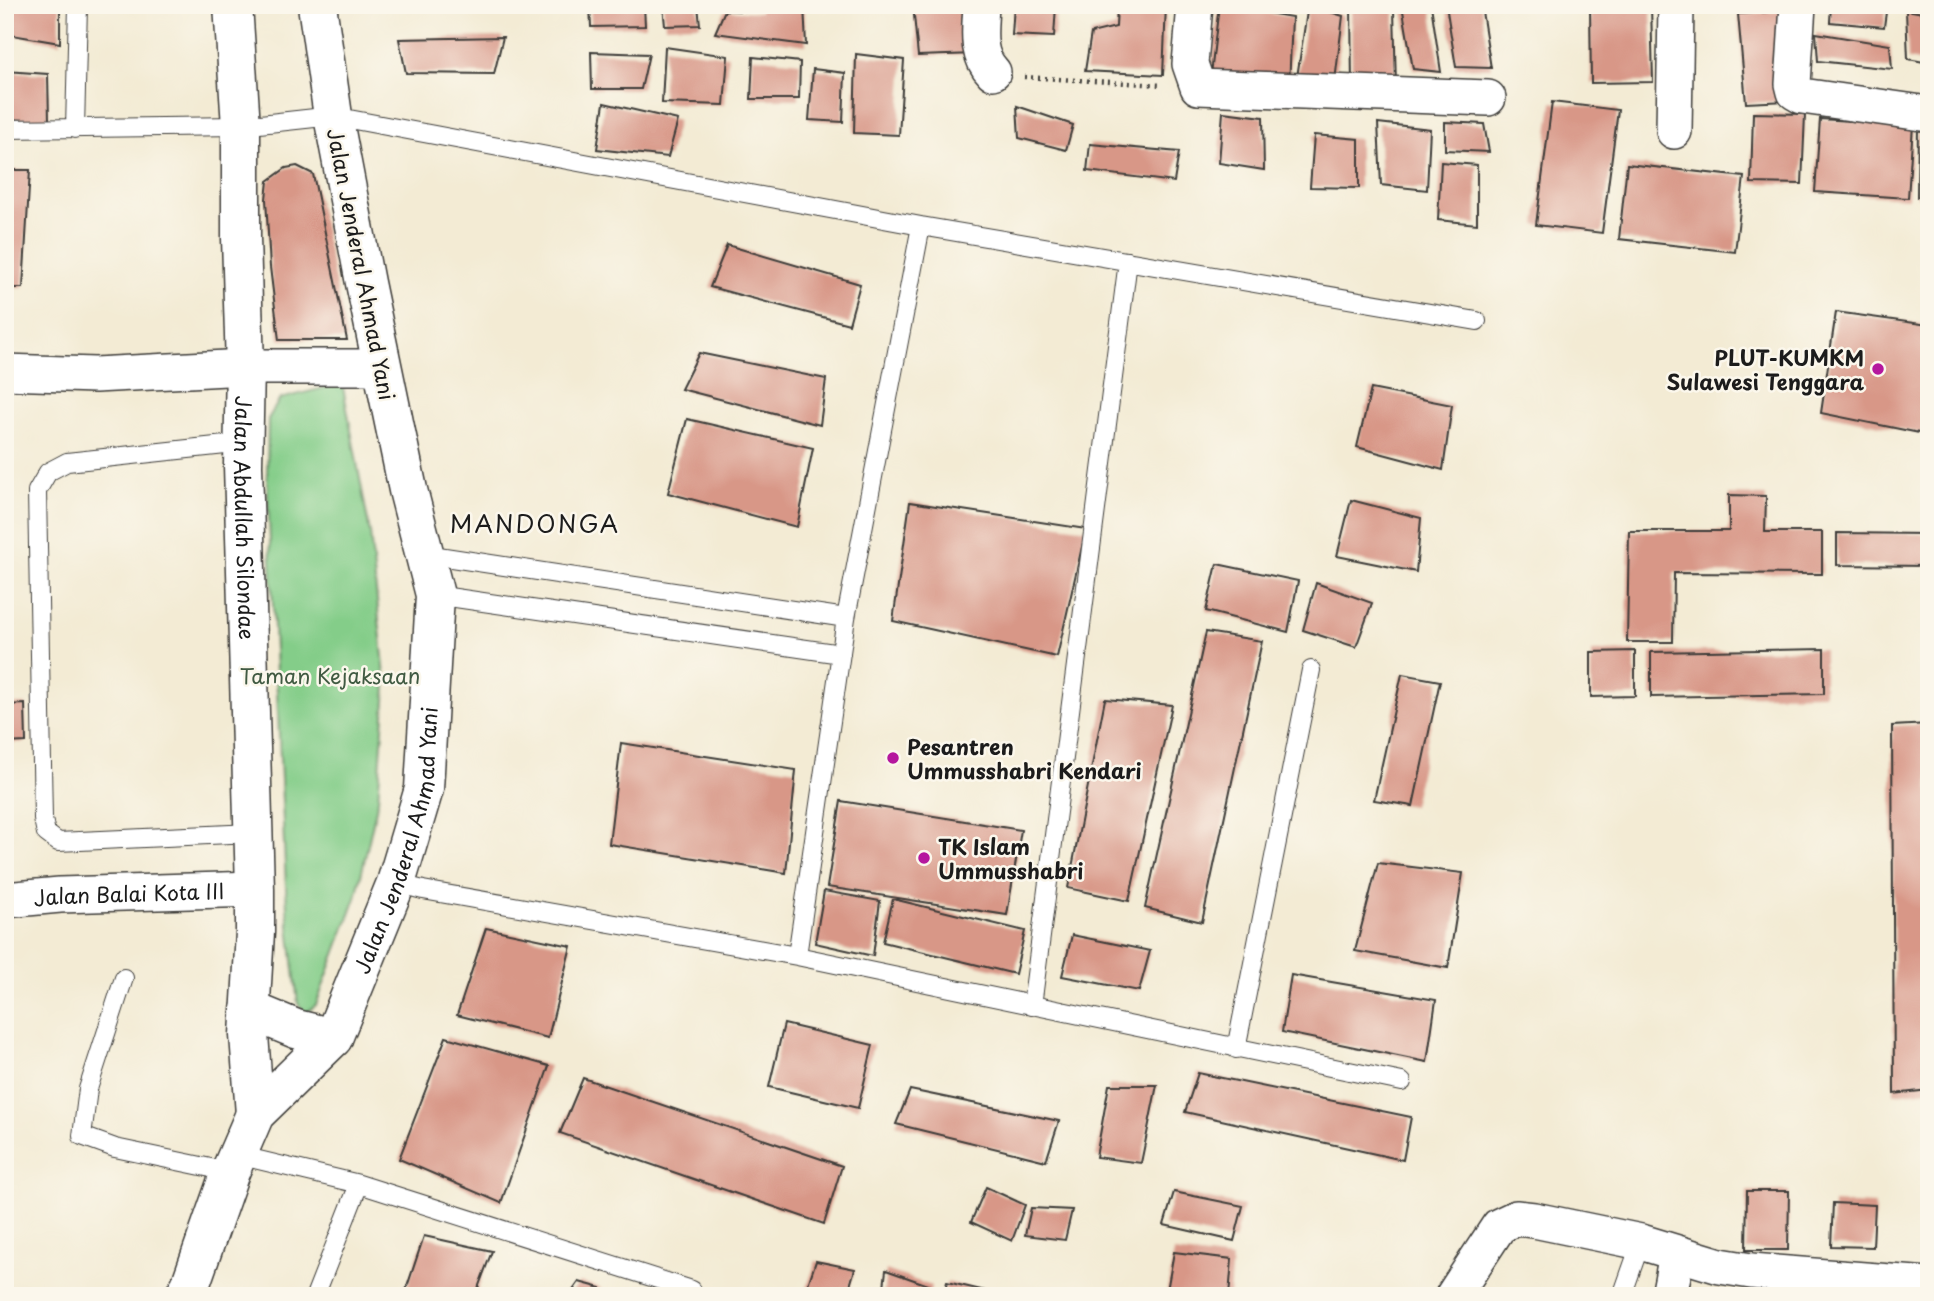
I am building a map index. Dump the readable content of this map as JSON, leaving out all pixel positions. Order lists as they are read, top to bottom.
{
  "streets": {
    "highway": ["Jalan Jenderal Ahmad Yani", "Jalan Abdullah Silondae"],
    "street": ["Jalan Balai Kota III"]
  },
  "crossings": [
    ["Jalan Jenderal Ahmad Yani", "Jalan Abdullah Silondae"],
    ["Jalan Abdullah Silondae", "Jalan Balai Kota III"]
  ],
  "districts": ["MANDONGA"],
  "parks": ["Taman Kejaksaan"],
  "places": ["PLUT-KUMKM Sulawesi Tenggara", "Pesantren Ummusshabri Kendari", "TK Islam Ummusshabri"]
}
